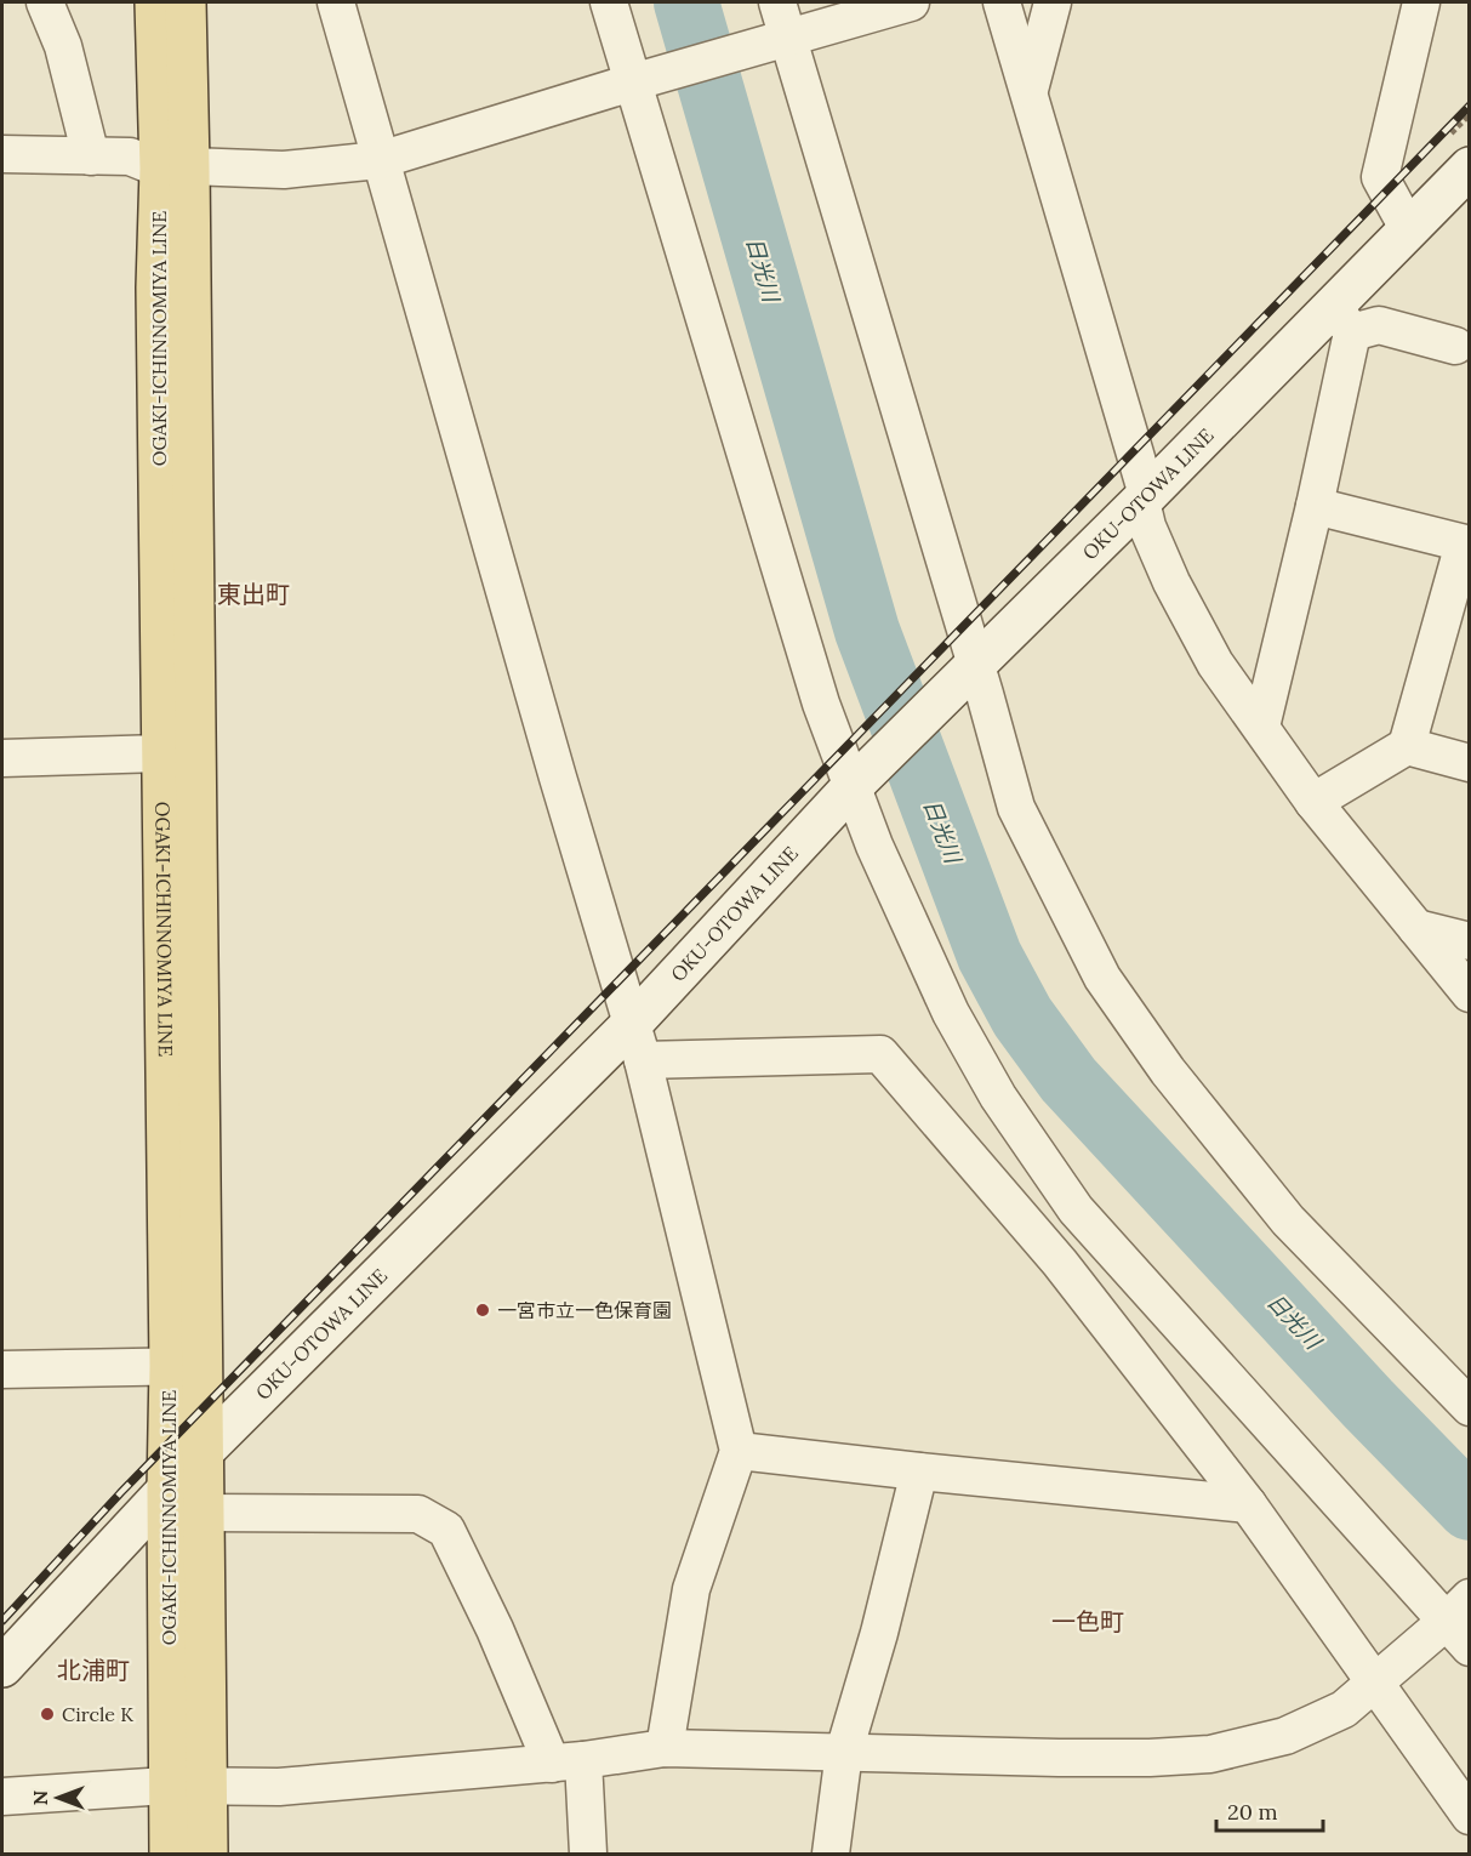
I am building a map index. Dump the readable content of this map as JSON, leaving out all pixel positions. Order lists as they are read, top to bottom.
{
  "streets": {
    "main road": ["OGAKI-ICHINNOMIYA LINE", "OKU-OTOWA LINE"]
  },
  "crossings": [
    ["OGAKI-ICHINNOMIYA LINE", "OKU-OTOWA LINE"]
  ],
  "districts": ["東出町", "一色町", "北浦町"],
  "water": ["日光川"],
  "places": ["一宮市立一色保育園", "Circle K"],
  "scale_bar": "20 m",
  "north": "left"
}
